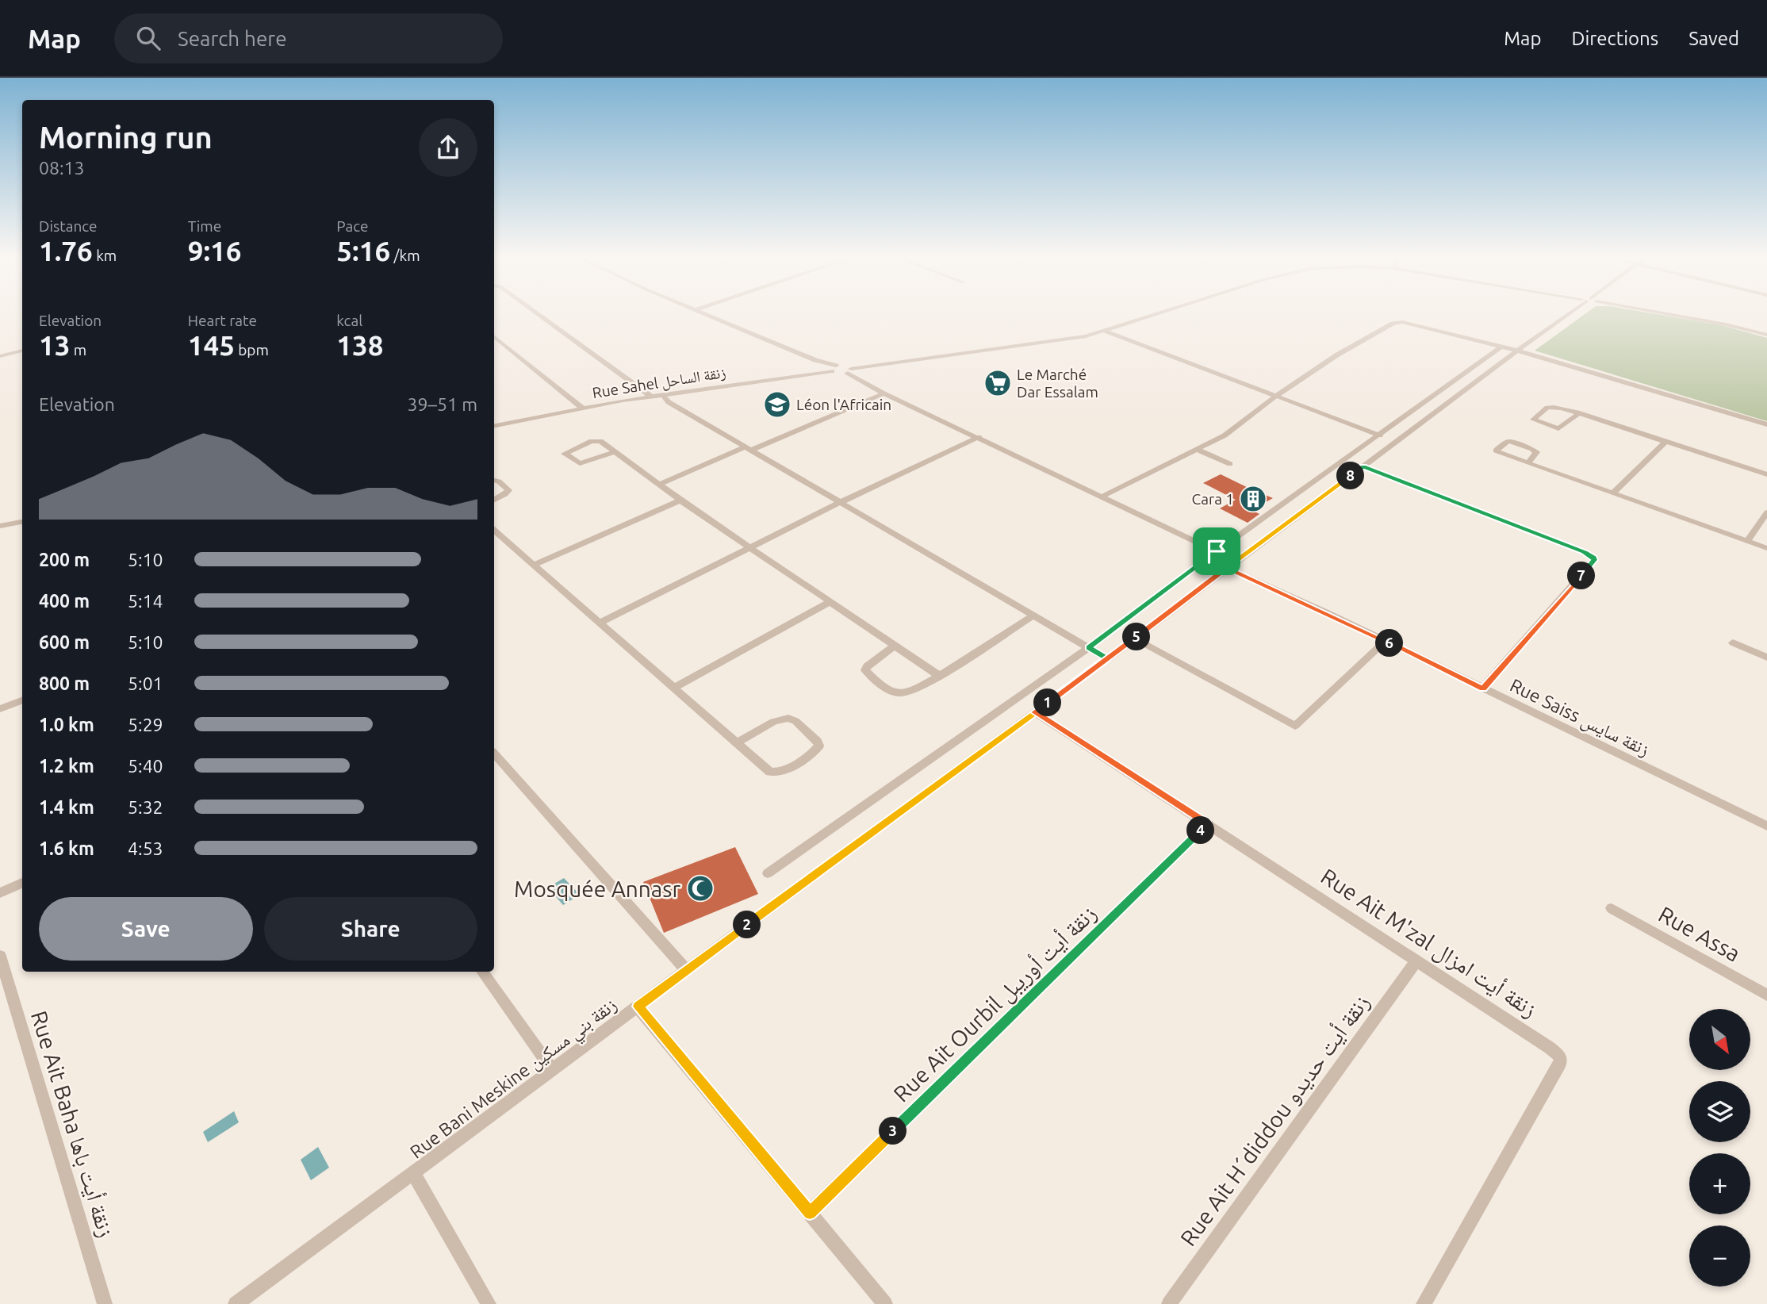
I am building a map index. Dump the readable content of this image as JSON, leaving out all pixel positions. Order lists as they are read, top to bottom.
{
  "streets": {
    "street": [
      "Rue Sahel زنقة الساحل",
      "Rue Saiss زنقة سايس",
      "Rue Assa",
      "Rue Ait M'zal زنقة أيت امزال",
      "Rue Ait Ourbil زنقة أيت أوريبل",
      "Rue Bani Meskine زنقة بني مسكين",
      "Rue Ait H´diddou زنقة أيت حديدو",
      "Rue Ait Baha زنقة أيت باها"
    ]
  },
  "crossings": [
    ["Rue Saiss زنقة سايس", "Rue Bani Meskine زنقة بني مسكين"],
    ["Rue Ait M'zal زنقة أيت امزال", "Rue Ait Ourbil زنقة أيت أوريبل"],
    ["Rue Ait M'zal زنقة أيت امزال", "Rue Bani Meskine زنقة بني مسكين"],
    ["Rue Ait M'zal زنقة أيت امزال", "Rue Ait H´diddou زنقة أيت حديدو"]
  ],
  "places": {
    "supermarket": ["Le Marché Dar Essalam"],
    "school or university": ["Léon l'Africain"],
    "building": ["Cara 1"],
    "mosque": ["Mosquée Annasr"]
  },
  "north": "bottom right",
  "page": {
    "header": "Map",
    "search": "Search here",
    "nav": ["Map", "Directions", "Saved"],
    "heading": ["Morning run", "08:13"],
    "stats": [
      ["Distance", "1.76 km"],
      ["Time", "9:16"],
      ["Pace", "5:16 /km"],
      ["Elevation", "13 m"],
      ["Heart rate", "145 bpm"],
      ["kcal", "138"]
    ],
    "chart": ["Elevation", "39–51 m"],
    "pins": [
      "8",
      "7",
      "5",
      "6",
      "1",
      "4",
      "2",
      "3"
    ],
    "list": [
      {
        "name": "200 m",
        "note": "5:10"
      },
      {
        "name": "400 m",
        "note": "5:14"
      },
      {
        "name": "600 m",
        "note": "5:10"
      },
      {
        "name": "800 m",
        "note": "5:01"
      },
      {
        "name": "1.0 km",
        "note": "5:29"
      },
      {
        "name": "1.2 km",
        "note": "5:40"
      },
      {
        "name": "1.4 km",
        "note": "5:32"
      },
      {
        "name": "1.6 km",
        "note": "4:53"
      }
    ],
    "buttons": ["Save", "Share"],
    "map_buttons": ["+", "−"]
  }
}
